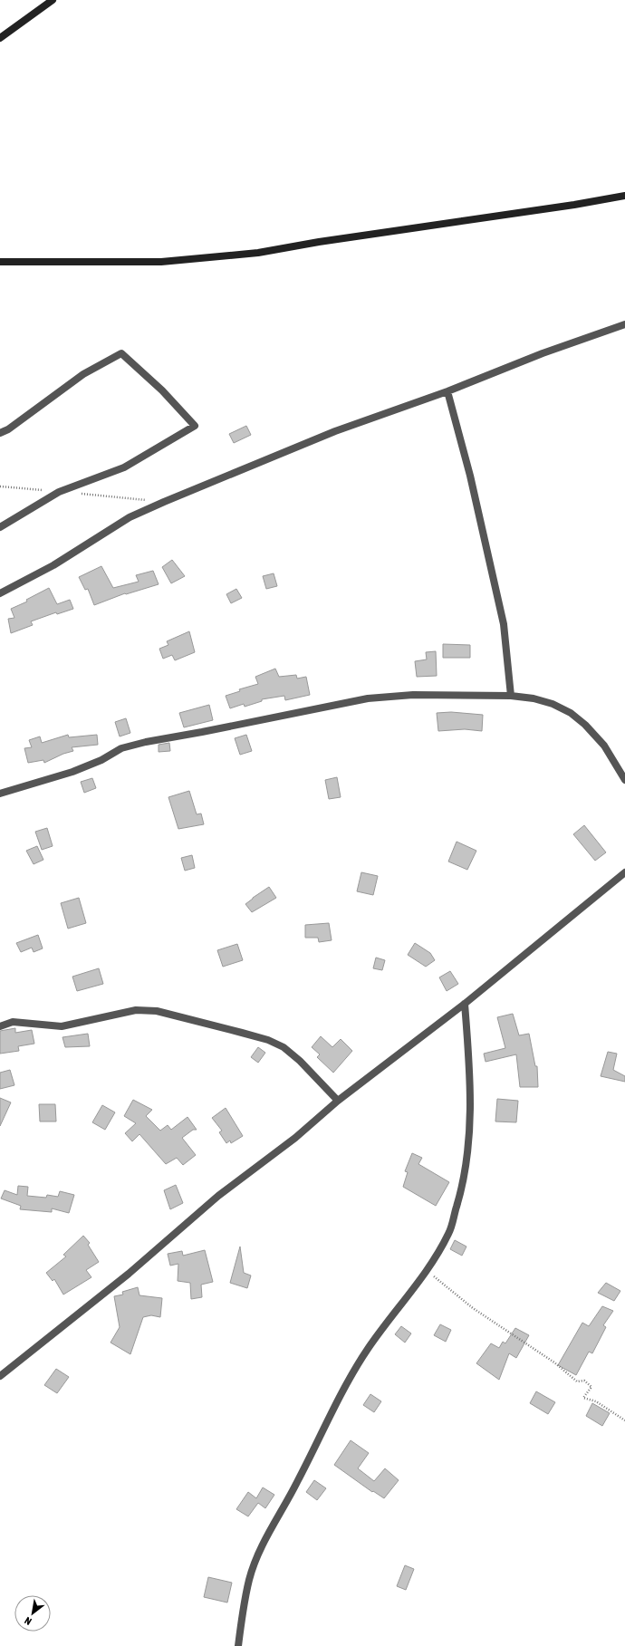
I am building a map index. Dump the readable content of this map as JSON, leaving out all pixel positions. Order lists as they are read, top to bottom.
{
  "north": "bottom left"
}
